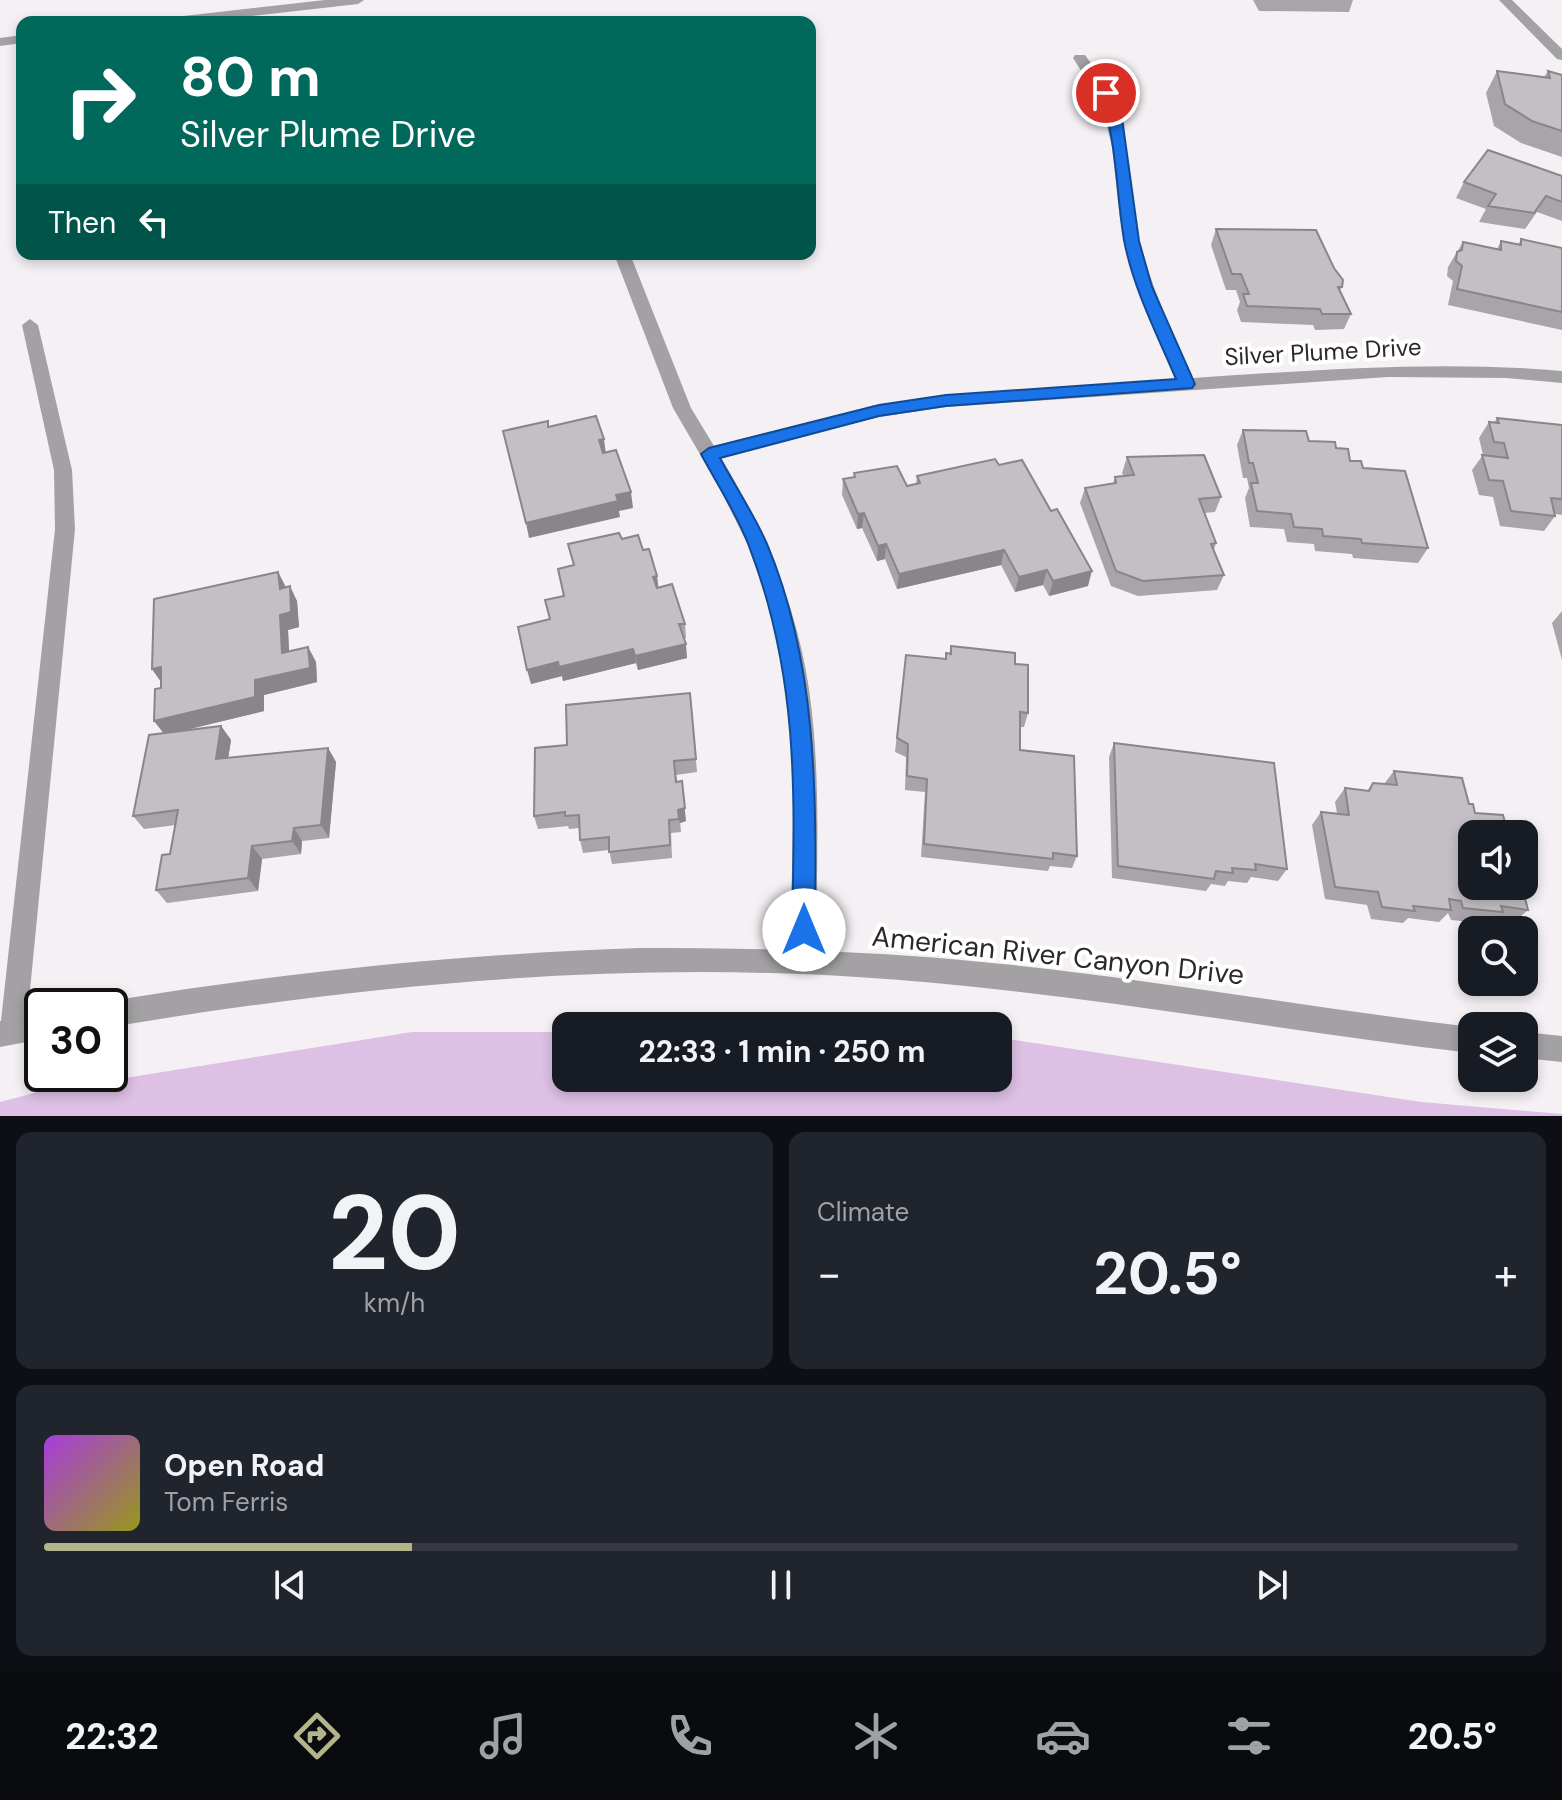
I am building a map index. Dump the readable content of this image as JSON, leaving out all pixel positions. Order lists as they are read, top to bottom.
{
  "streets": {
    "street": ["Silver Plume Drive", "American River Canyon Drive"]
  },
  "page": {
    "turn": ["80 m", "Silver Plume Drive"],
    "then": "Then",
    "limit": "30",
    "trip": "22:33 · 1 min · 250 m",
    "tile": [
      ["20", "km/h"],
      "Climate"
    ],
    "heat": ["−", "20.5°", "+"],
    "song": ["Open Road", "Tom Ferris"],
    "tabs": ["22:32", "20.5°"]
  }
}
